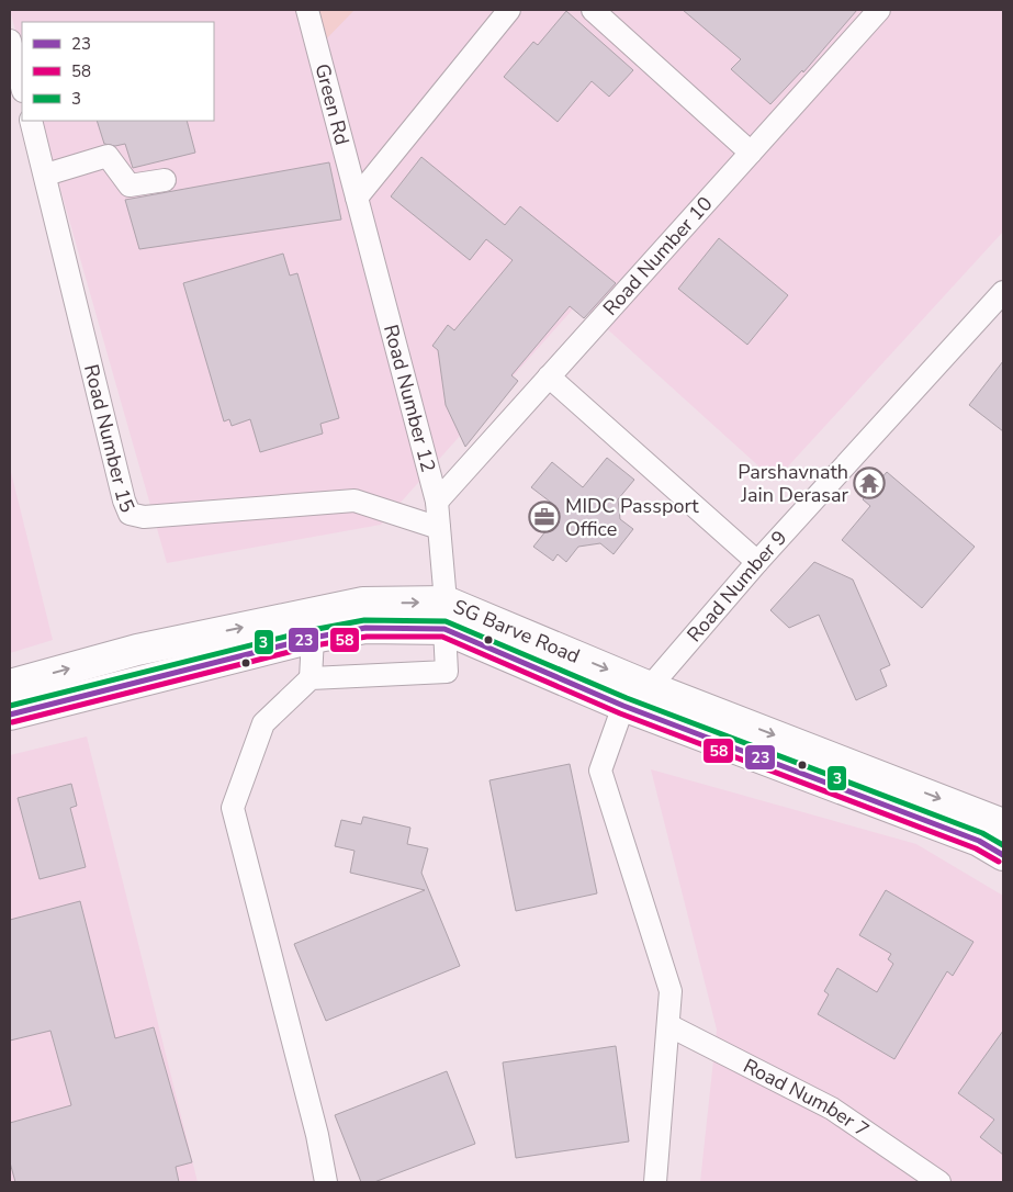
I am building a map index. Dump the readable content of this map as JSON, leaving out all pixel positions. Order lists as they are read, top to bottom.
{
  "streets": {
    "main road": ["SG Barve Road"],
    "street": [
      "Green Rd",
      "Road Number 10",
      "Road Number 12",
      "Road Number 15",
      "Road Number 9",
      "Road Number 7"
    ]
  },
  "crossings": [
    ["Green Rd", "Road Number 12"],
    ["Road Number 10", "Road Number 12"],
    ["Road Number 12", "Road Number 15"],
    ["Road Number 12", "SG Barve Road"],
    ["Road Number 9", "SG Barve Road"]
  ],
  "places": {
    "temple": ["Parshavnath Jain Derasar"],
    "office": ["MIDC Passport Office"]
  },
  "lines": ["transit line 3", "transit line 23", "transit line 58"],
  "legend": ["23", "58", "3"]
}
